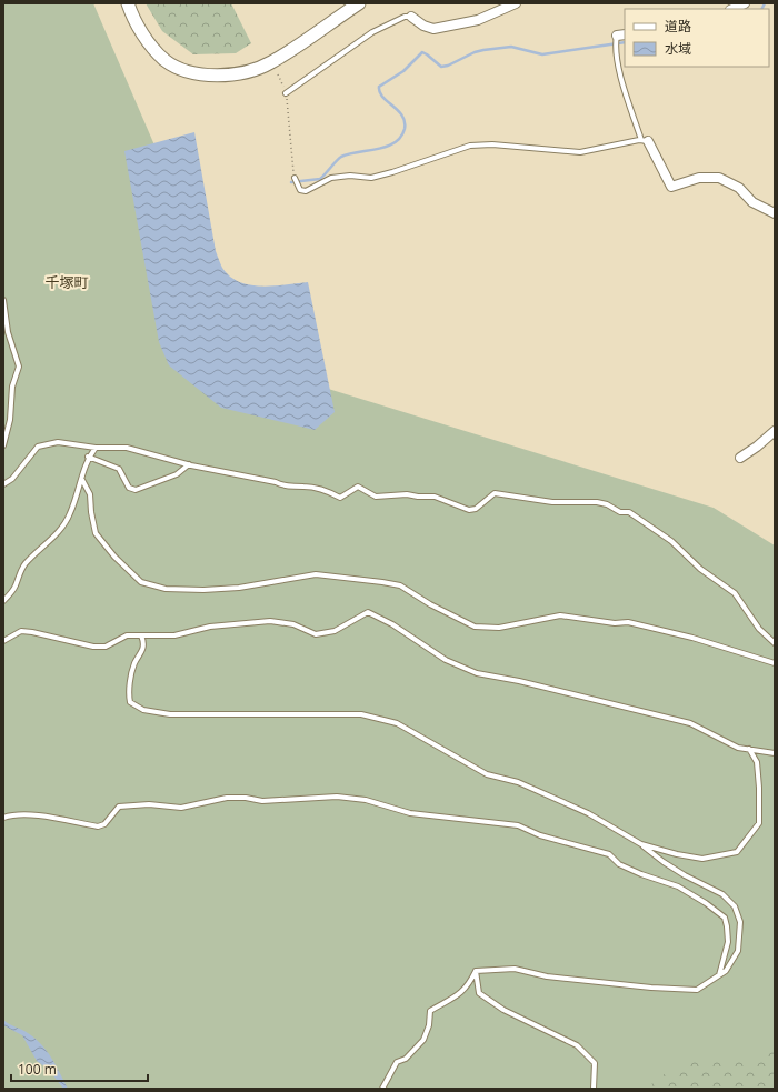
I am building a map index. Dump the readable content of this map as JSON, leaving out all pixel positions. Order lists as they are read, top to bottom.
{
  "districts": ["千塚町"],
  "legend": ["道路", "水域"],
  "scale_bar": "100 m"
}
